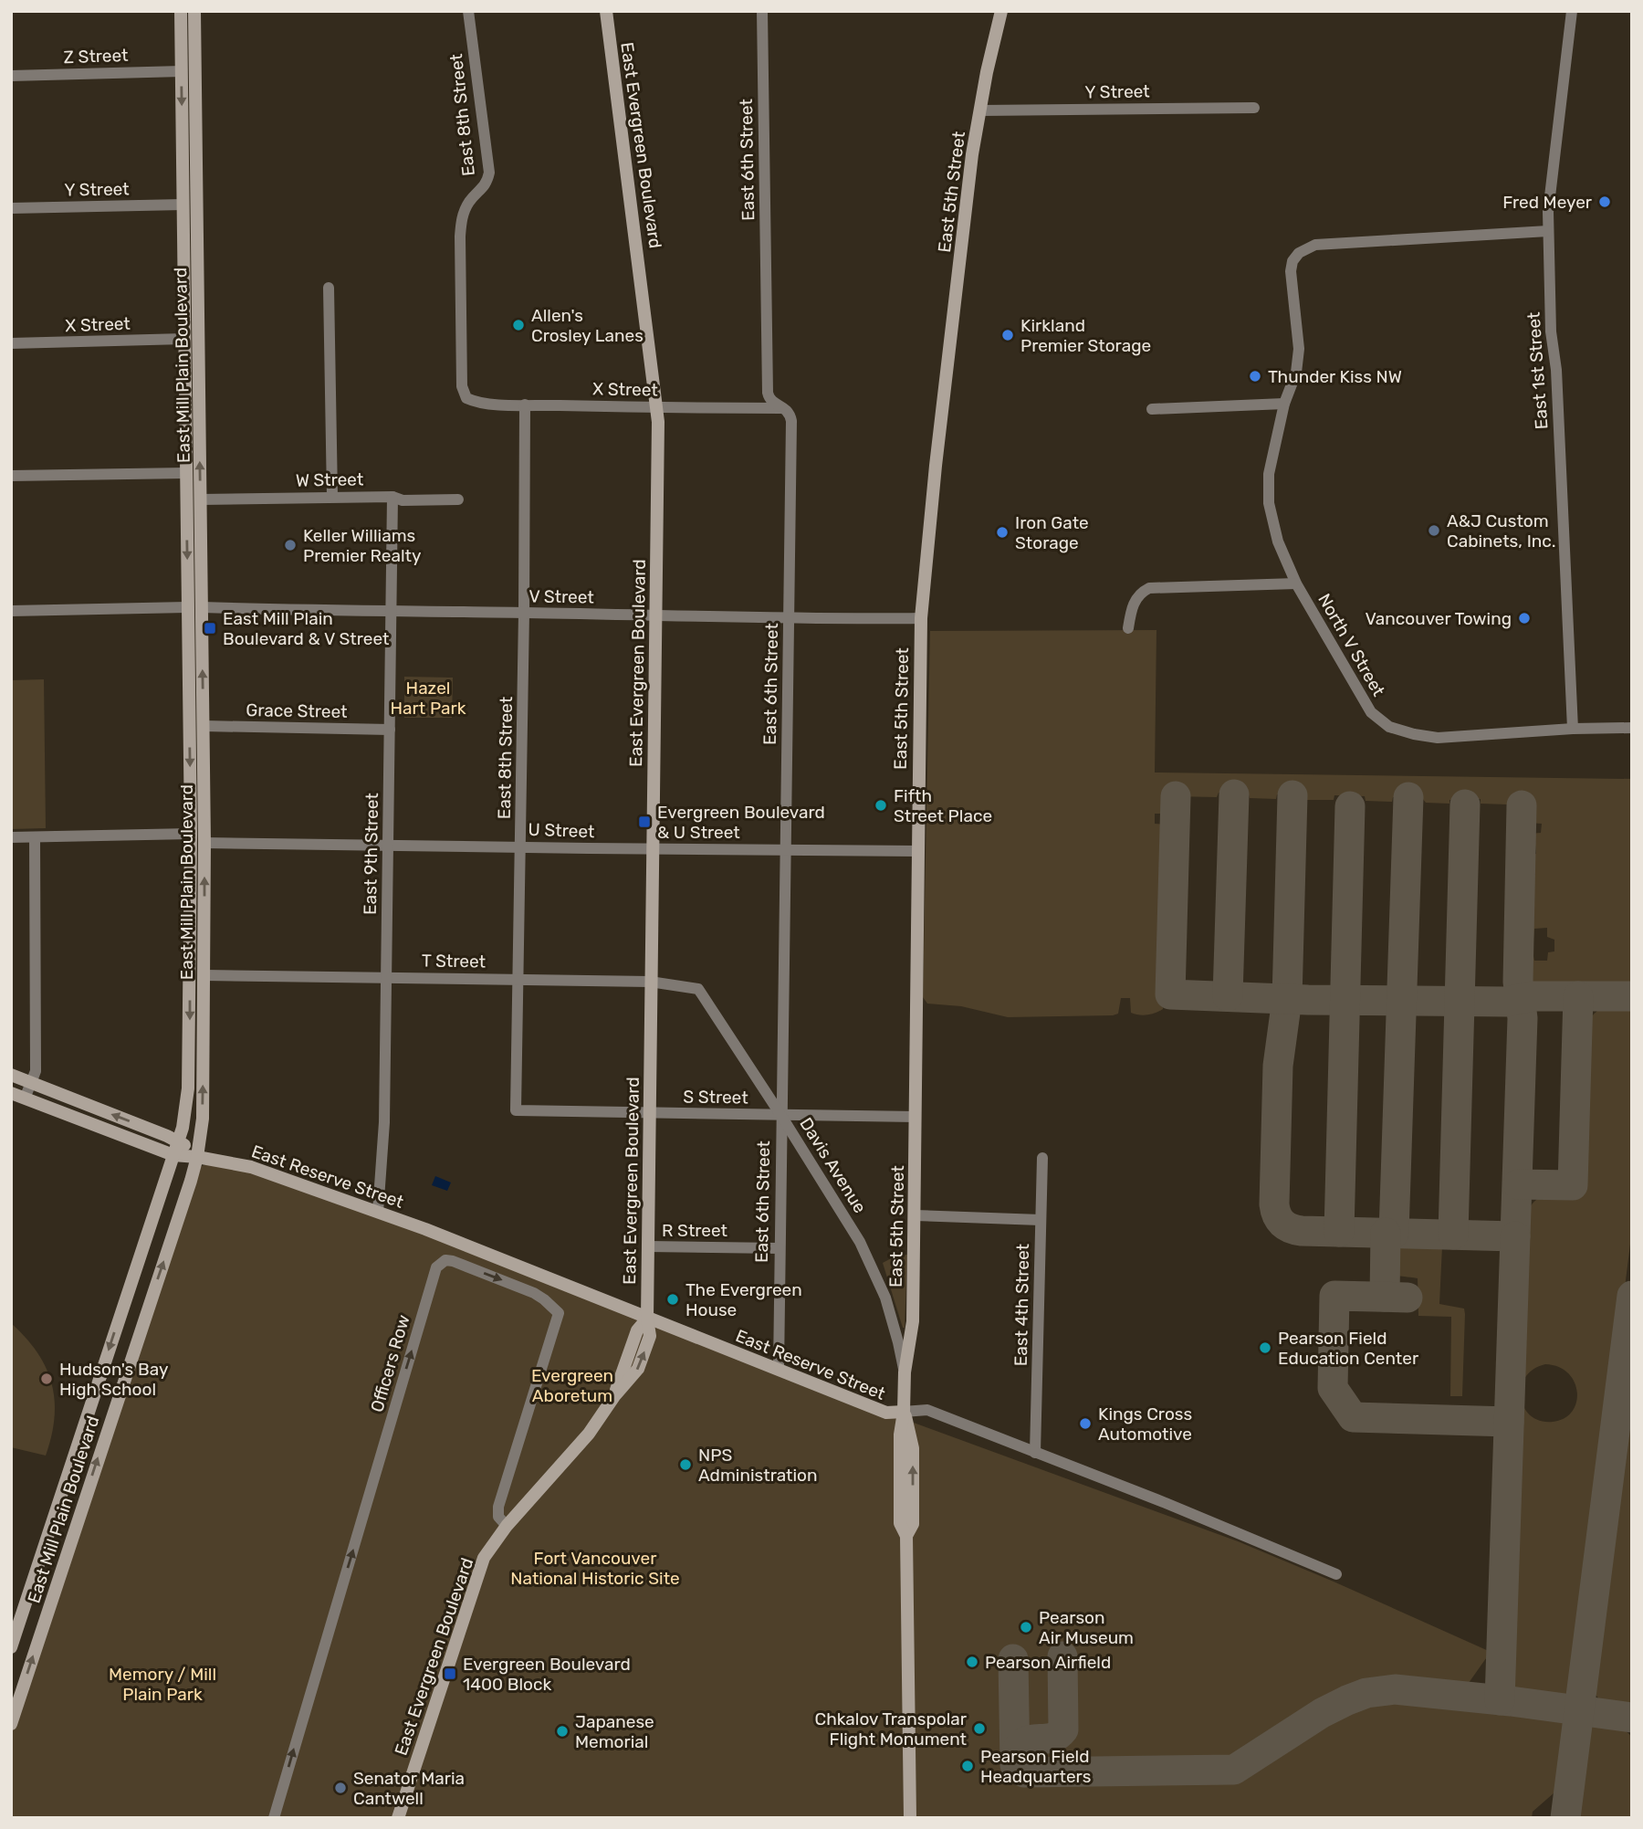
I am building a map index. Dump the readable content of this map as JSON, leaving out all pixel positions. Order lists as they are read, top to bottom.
{
  "streets": {
    "street": [
      "Z Street",
      "Y Street",
      "East 8th Street",
      "East Evergreen Boulevard",
      "East 6th Street",
      "East 5th Street",
      "X Street",
      "East Mill Plain Boulevard",
      "East 1st Street",
      "W Street",
      "V Street",
      "North V Street",
      "Grace Street",
      "U Street",
      "East 9th Street",
      "T Street",
      "S Street",
      "Davis Avenue",
      "East Reserve Street",
      "R Street",
      "East 4th Street",
      "Officers Row"
    ]
  },
  "crossings": [
    ["Z Street", "East Mill Plain Boulevard"],
    ["Y Street", "East 5th Street"],
    ["Y Street", "East Mill Plain Boulevard"],
    ["East 8th Street", "X Street"],
    ["East 8th Street", "V Street"],
    ["East 8th Street", "U Street"],
    ["East 8th Street", "T Street"],
    ["East 8th Street", "S Street"],
    ["East Evergreen Boulevard", "X Street"],
    ["East Evergreen Boulevard", "V Street"],
    ["East Evergreen Boulevard", "U Street"],
    ["East Evergreen Boulevard", "T Street"],
    ["East Evergreen Boulevard", "S Street"],
    ["East Evergreen Boulevard", "East Reserve Street"],
    ["East Evergreen Boulevard", "R Street"],
    ["East Evergreen Boulevard", "Officers Row"],
    ["East 6th Street", "X Street"],
    ["East 6th Street", "V Street"],
    ["East 6th Street", "U Street"],
    ["East 6th Street", "S Street"],
    ["East 6th Street", "Davis Avenue"],
    ["East 6th Street", "East Reserve Street"],
    ["East 6th Street", "R Street"],
    ["East 5th Street", "V Street"],
    ["East 5th Street", "U Street"],
    ["East 5th Street", "S Street"],
    ["East 5th Street", "Davis Avenue"],
    ["East 5th Street", "East Reserve Street"],
    ["X Street", "East Mill Plain Boulevard"],
    ["East Mill Plain Boulevard", "W Street"],
    ["East Mill Plain Boulevard", "V Street"],
    ["East Mill Plain Boulevard", "Grace Street"],
    ["East Mill Plain Boulevard", "U Street"],
    ["East Mill Plain Boulevard", "T Street"],
    ["East Mill Plain Boulevard", "East Reserve Street"],
    ["East 1st Street", "North V Street"],
    ["W Street", "East 9th Street"],
    ["V Street", "East 9th Street"],
    ["Grace Street", "East 9th Street"],
    ["U Street", "East 9th Street"],
    ["East 9th Street", "T Street"],
    ["East 9th Street", "East Reserve Street"],
    ["T Street", "Davis Avenue"],
    ["S Street", "Davis Avenue"],
    ["East Reserve Street", "East 4th Street"]
  ],
  "parks": [
    "Hazel Hart Park",
    "Evergreen Aboretum",
    "Fort Vancouver National Historic Site",
    "Memory / Mill Plain Park"
  ],
  "places": {
    "other": [
      "Fred Meyer",
      "Allen's Crosley Lanes",
      "Kirkland Premier Storage",
      "Thunder Kiss NW",
      "A&J Custom Cabinets, Inc.",
      "Iron Gate Storage",
      "Keller Williams Premier Realty",
      "Vancouver Towing",
      "Fifth Street Place",
      "The Evergreen House",
      "Pearson Field Education Center",
      "Hudson's Bay High School",
      "Kings Cross Automotive",
      "NPS Administration",
      "Pearson Air Museum",
      "Pearson Airfield",
      "Chkalov Transpolar Flight Monument",
      "Japanese Memorial",
      "Pearson Field Headquarters",
      "Senator Maria Cantwell"
    ],
    "transit": ["East Mill Plain Boulevard & V Street", "Evergreen Boulevard & U Street", "Evergreen Boulevard 1400 Block"]
  }
}
